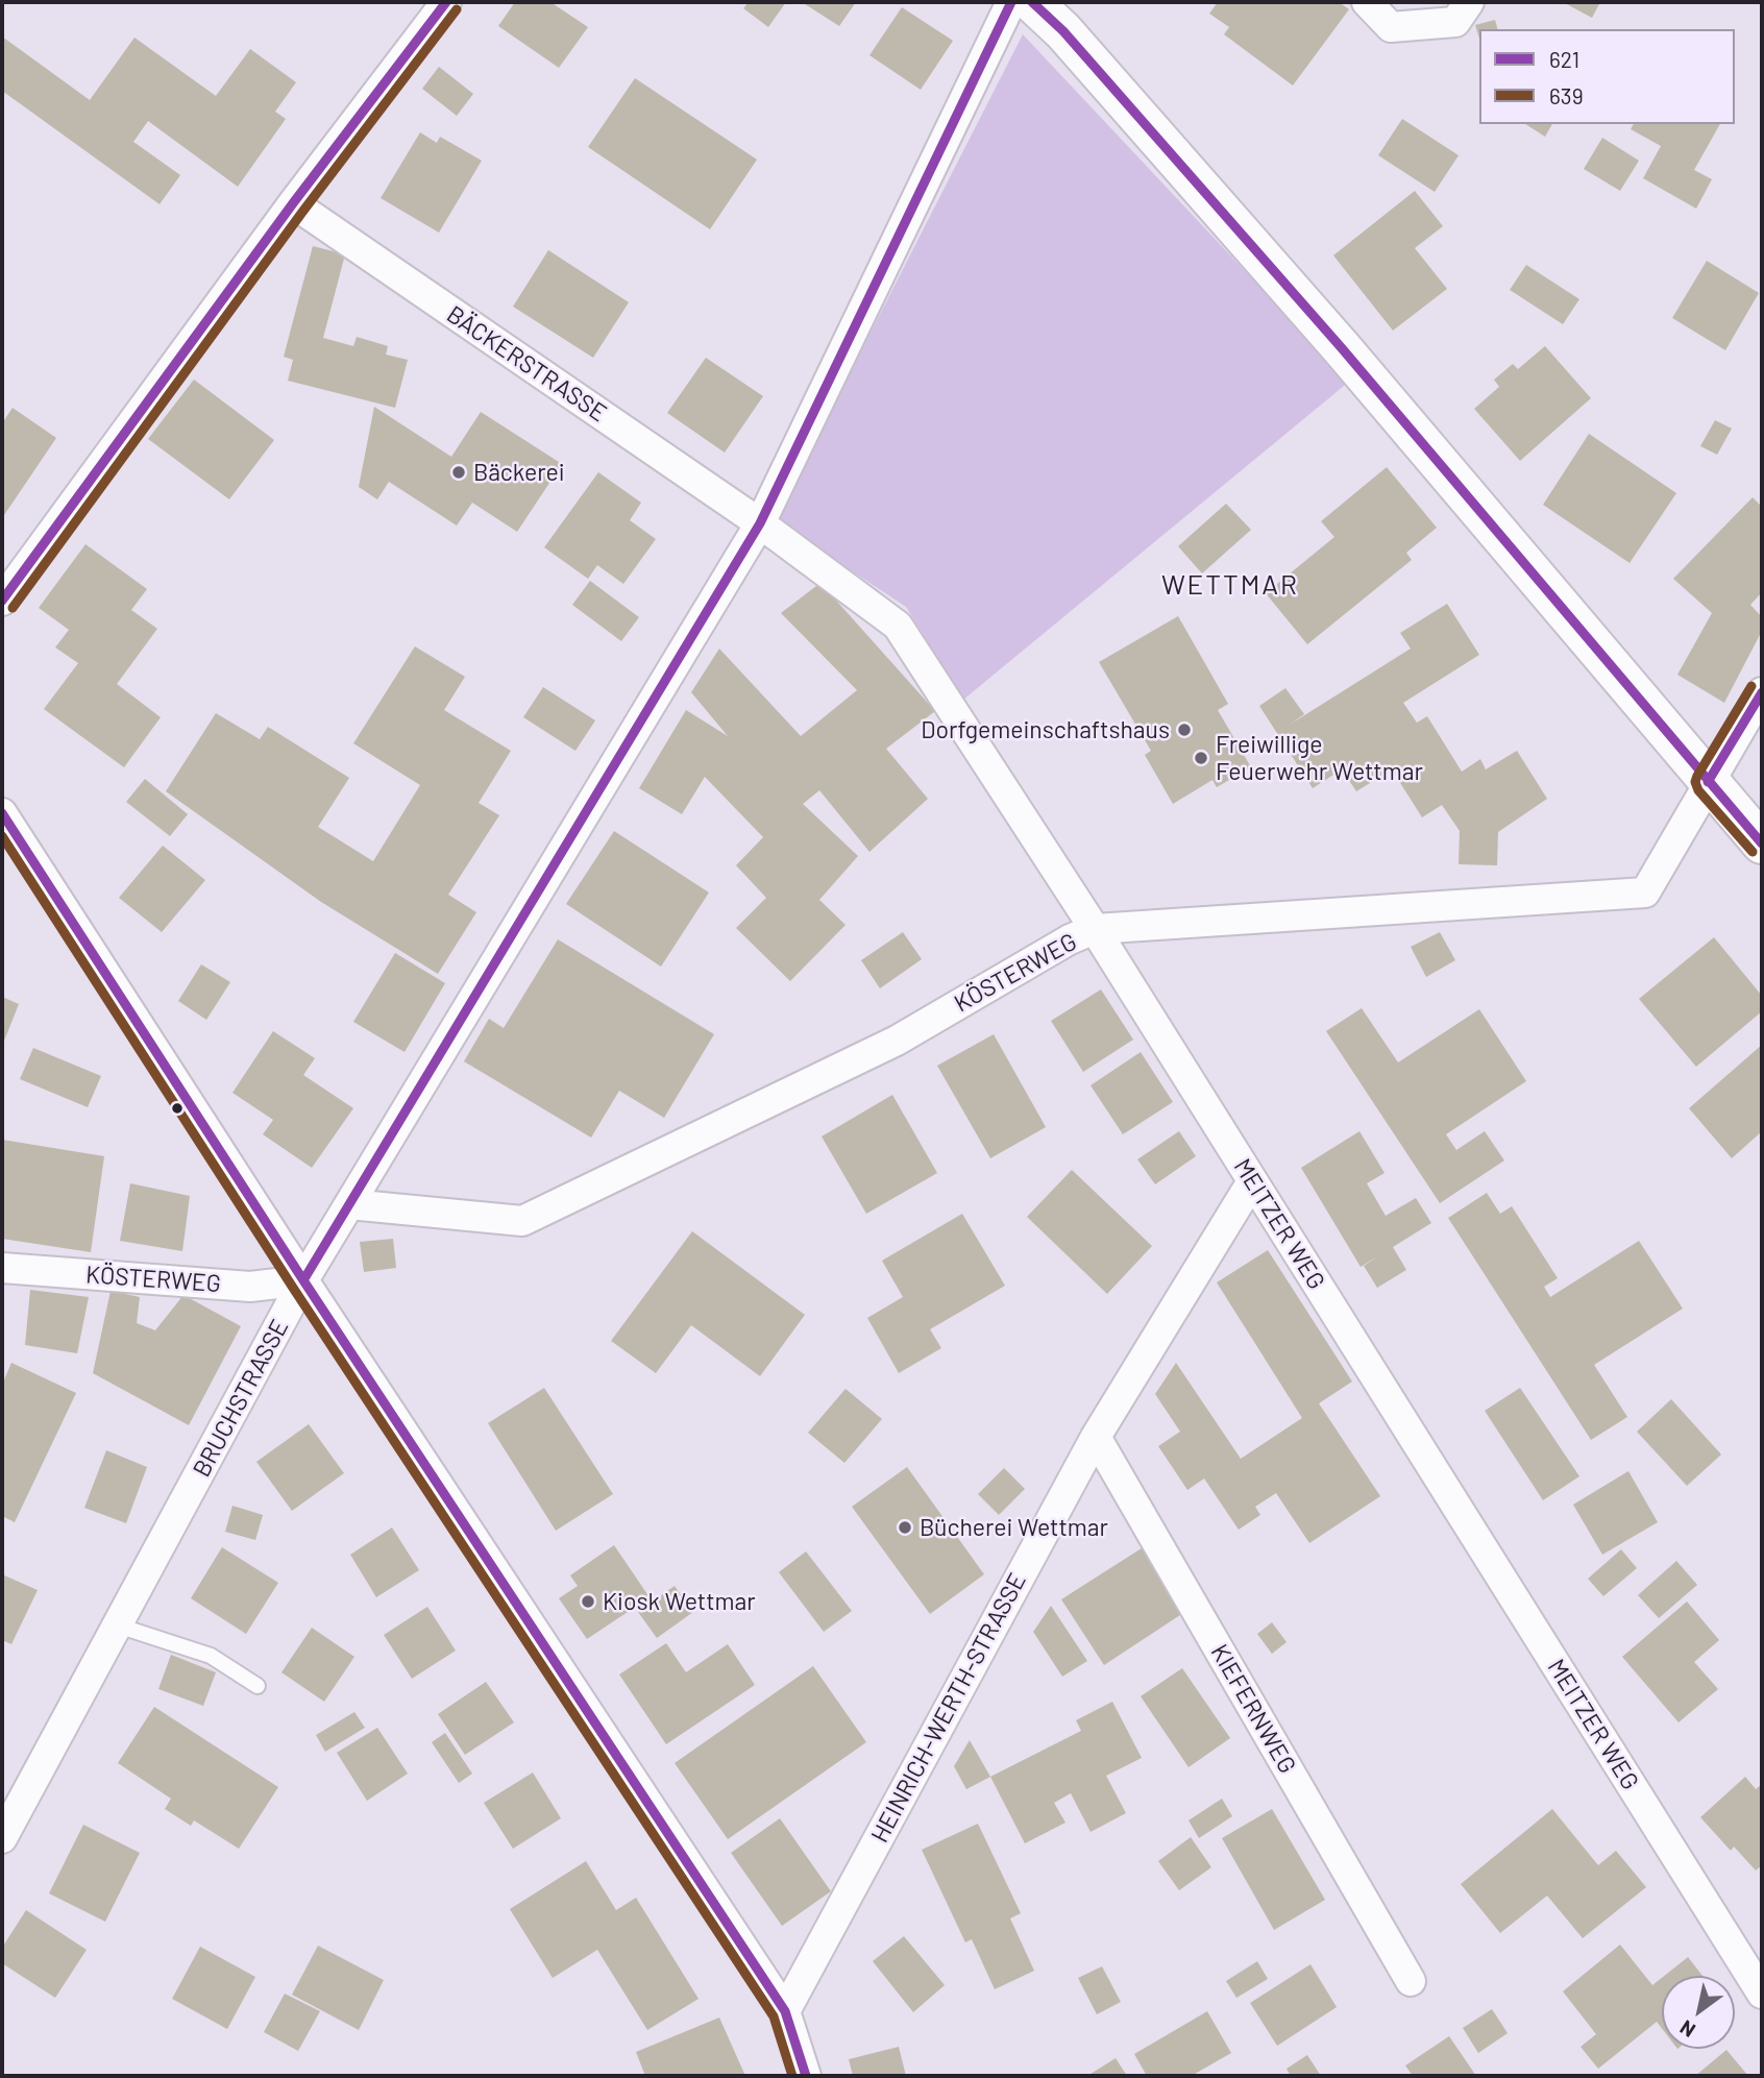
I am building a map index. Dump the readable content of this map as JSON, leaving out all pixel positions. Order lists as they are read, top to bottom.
{
  "streets": {
    "street": [
      "BÄCKERSTRASSE",
      "KÖSTERWEG",
      "MEITZER WEG",
      "BRUCHSTRASSE",
      "HEINRICH-WERTH-STRASSE",
      "KIEFERNWEG"
    ]
  },
  "crossings": [
    ["BÄCKERSTRASSE", "MEITZER WEG"],
    ["BÄCKERSTRASSE", "BRUCHSTRASSE"],
    ["KÖSTERWEG", "MEITZER WEG"],
    ["KÖSTERWEG", "BRUCHSTRASSE"],
    ["MEITZER WEG", "BRUCHSTRASSE"],
    ["MEITZER WEG", "HEINRICH-WERTH-STRASSE"],
    ["HEINRICH-WERTH-STRASSE", "KIEFERNWEG"]
  ],
  "districts": ["WETTMAR"],
  "places": [
    "Bäckerei",
    "Dorfgemeinschaftshaus",
    "Freiwillige Feuerwehr Wettmar",
    "Bücherei Wettmar",
    "Kiosk Wettmar"
  ],
  "lines": ["transit line 621", "transit line 639"],
  "legend": ["621", "639"],
  "north": "bottom left"
}
